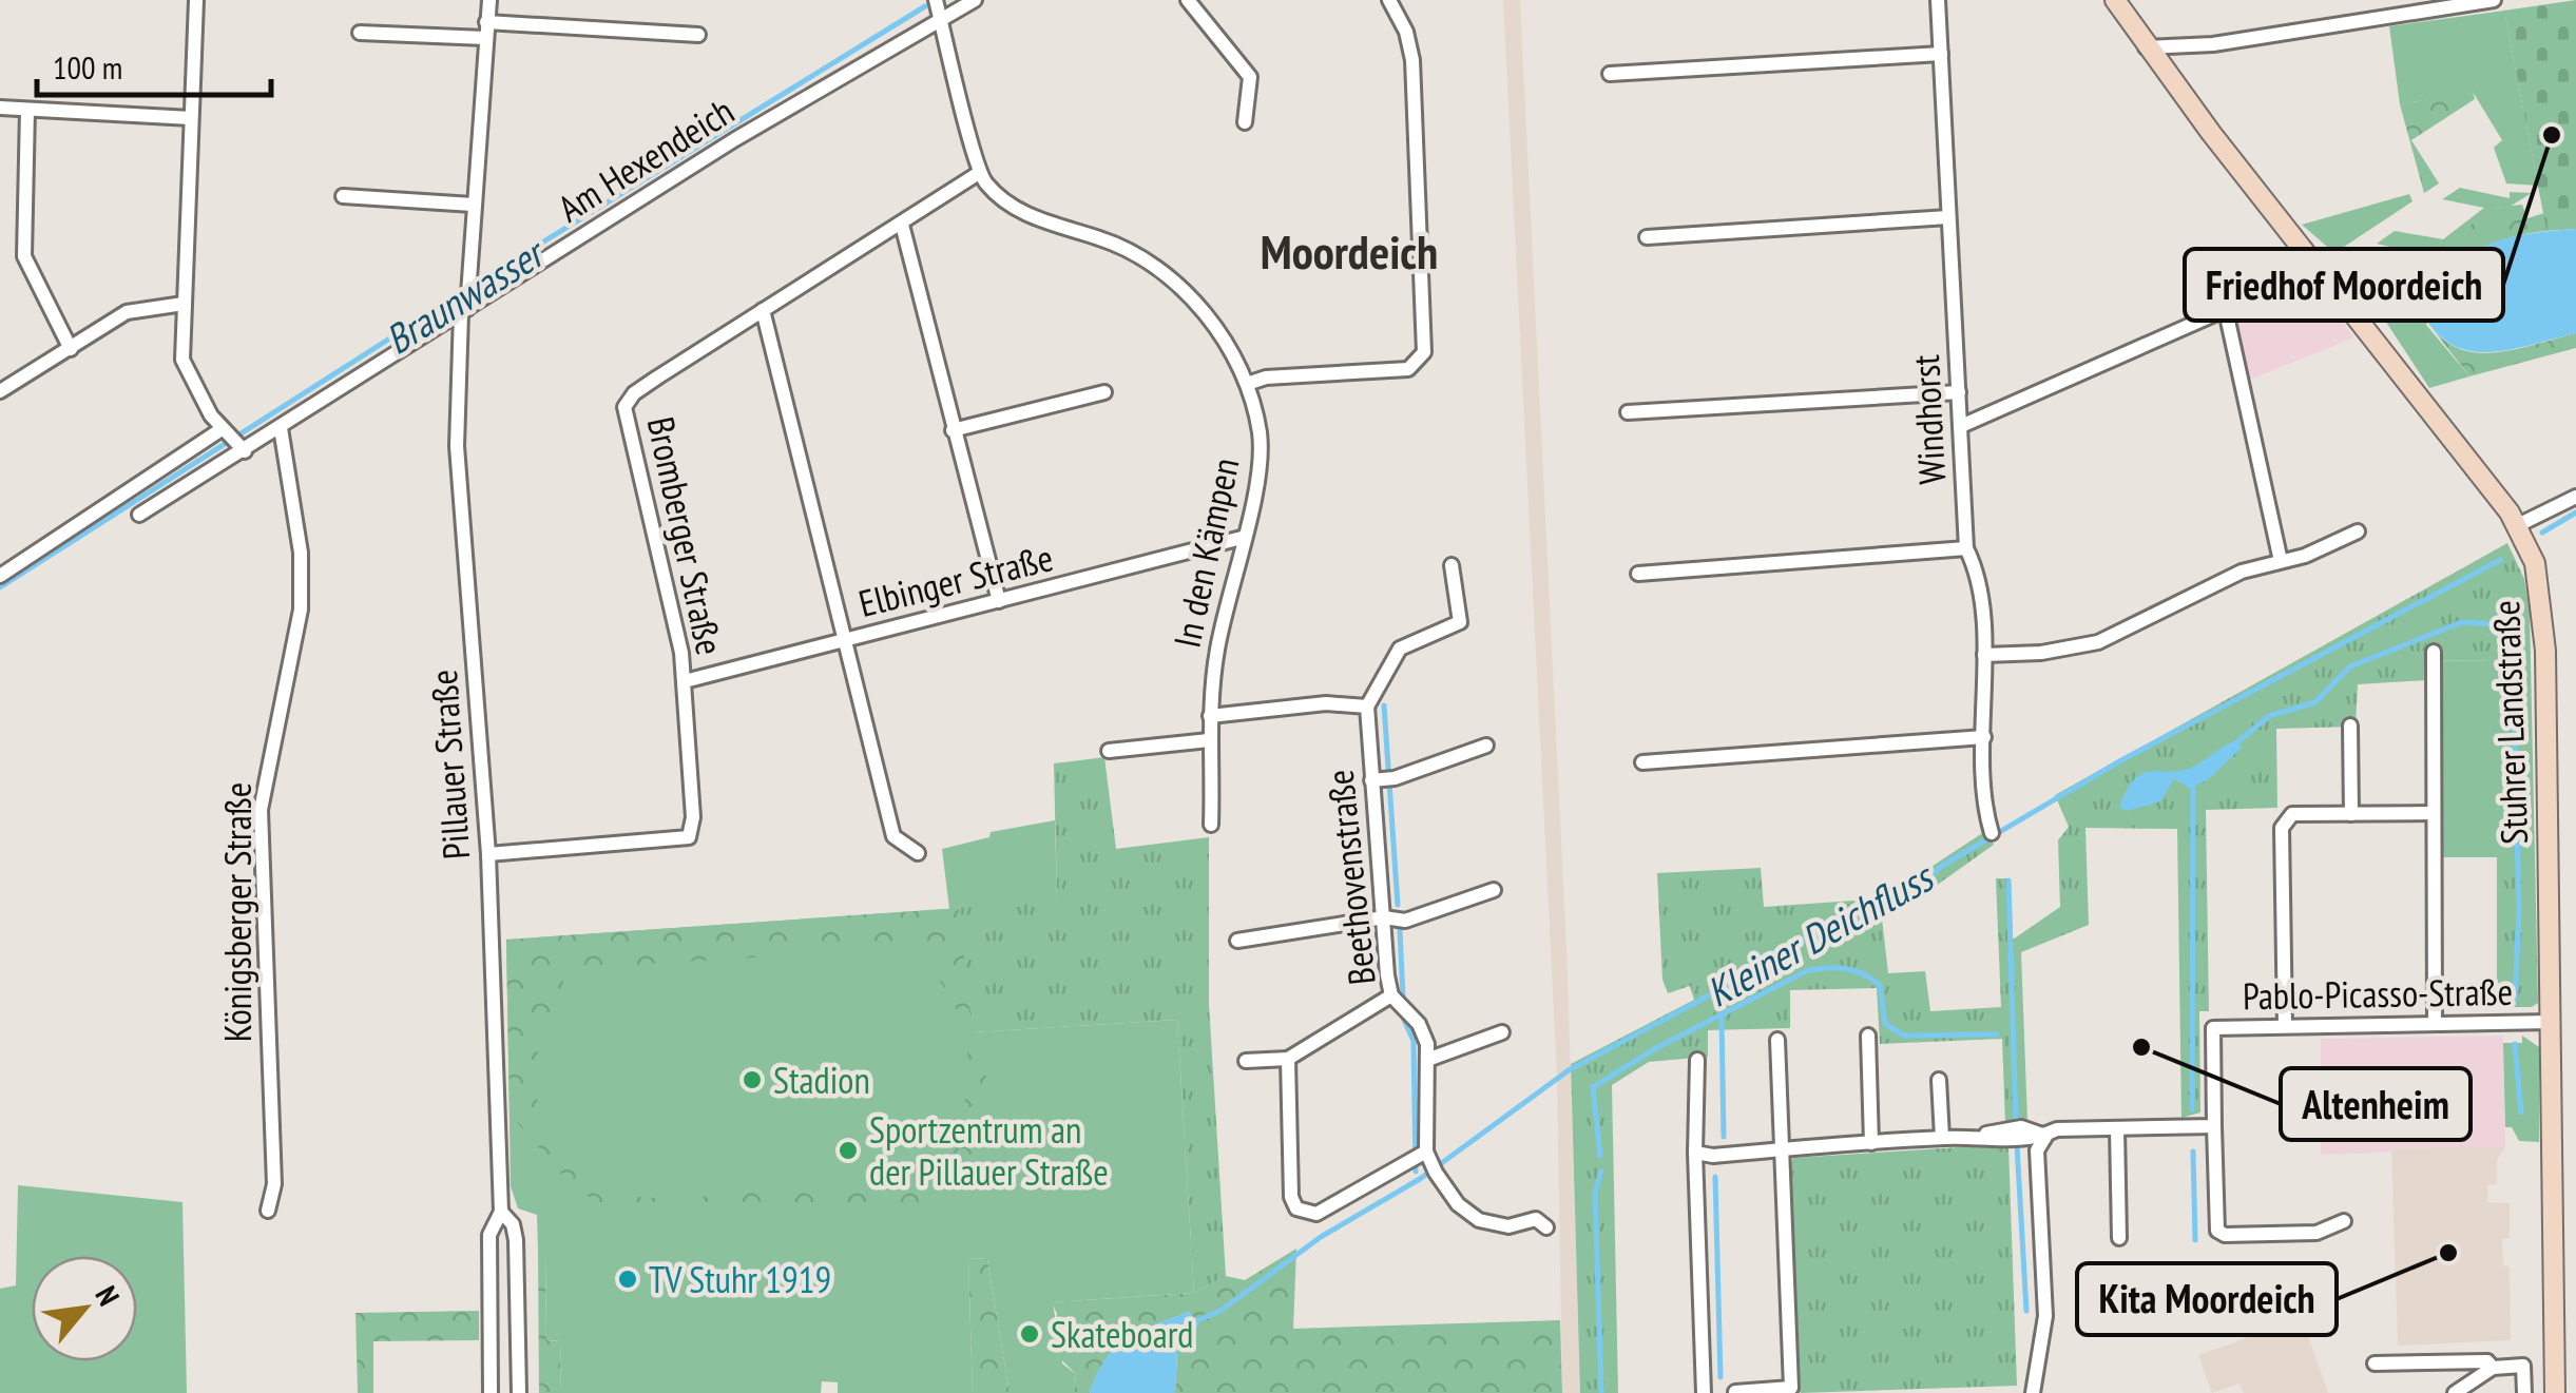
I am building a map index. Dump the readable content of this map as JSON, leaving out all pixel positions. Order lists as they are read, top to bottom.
{
  "streets": {
    "main road": ["Stuhrer Landstraße"],
    "street": [
      "Am Hexendeich",
      "Windhorst",
      "Bromberger Straße",
      "In den Kämpen",
      "Elbinger Straße",
      "Pillauer Straße",
      "Beethovenstraße",
      "Königsberger Straße",
      "Pablo-Picasso-Straße"
    ]
  },
  "crossings": [
    ["Am Hexendeich", "Pillauer Straße"],
    ["Am Hexendeich", "Königsberger Straße"],
    ["Bromberger Straße", "In den Kämpen"],
    ["Bromberger Straße", "Elbinger Straße"],
    ["Bromberger Straße", "Pillauer Straße"],
    ["In den Kämpen", "Elbinger Straße"],
    ["Stuhrer Landstraße", "Pablo-Picasso-Straße"]
  ],
  "districts": ["Moordeich"],
  "water": ["Braunwasser", "Kleiner Deichfluss"],
  "places": [
    "Friedhof Moordeich",
    "Altenheim",
    "Stadion",
    "Sportzentrum an der Pillauer Straße",
    "Kita Moordeich",
    "TV Stuhr 1919",
    "Skateboard"
  ],
  "scale_bar": "100 m",
  "north": "top right"
}
